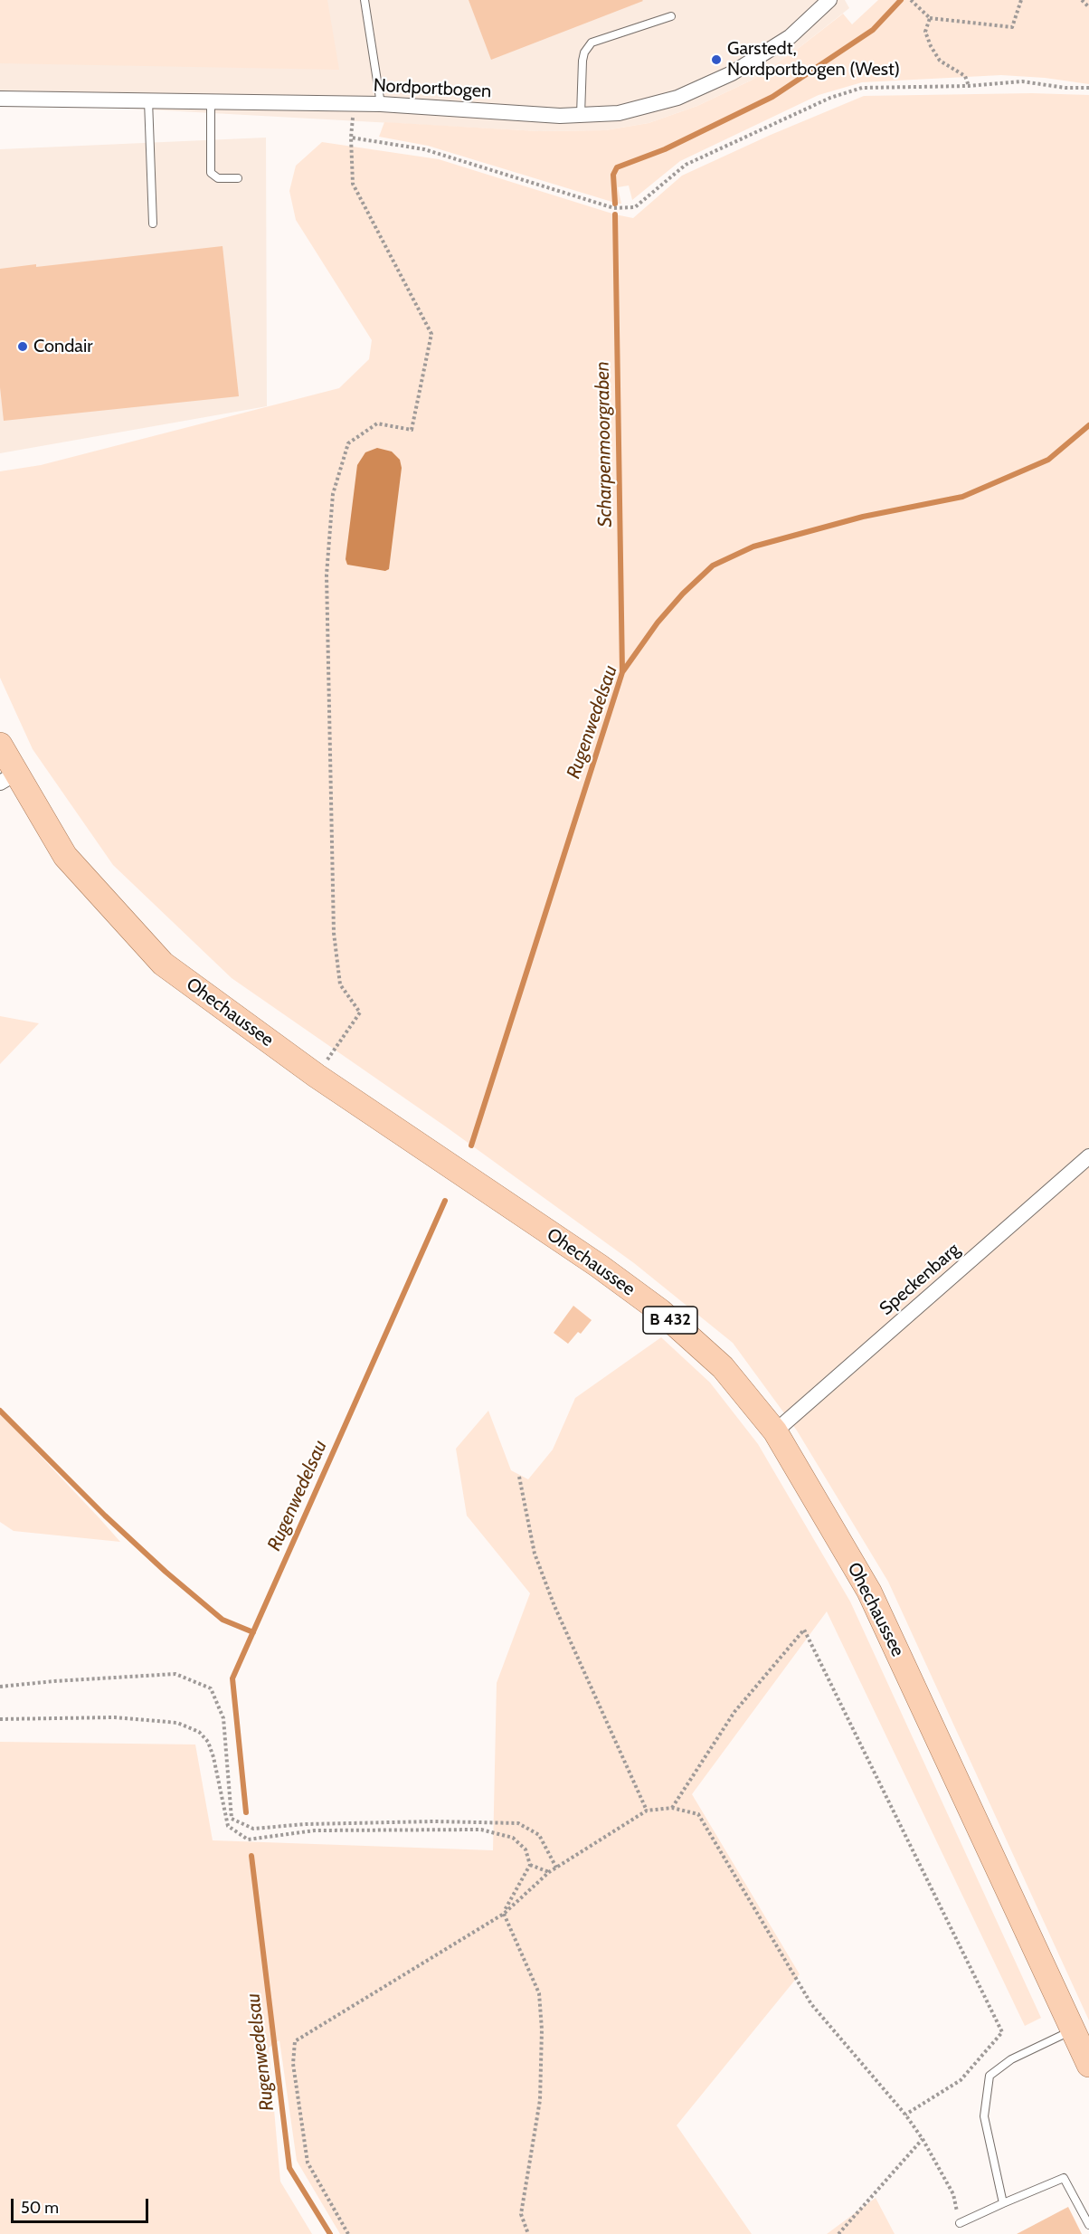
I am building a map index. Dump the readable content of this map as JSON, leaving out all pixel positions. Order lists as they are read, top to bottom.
{
  "streets": {
    "main road": ["Ohechaussee", "B 432"],
    "street": ["Nordportbogen", "Speckenbarg"]
  },
  "crossings": [
    ["Ohechaussee", "Speckenbarg"]
  ],
  "water": ["Scharpenmoorgraben", "Rugenwedelsau"],
  "places": ["Garstedt, Nordportbogen (West)", "Condair"],
  "scale_bar": "50 m"
}
